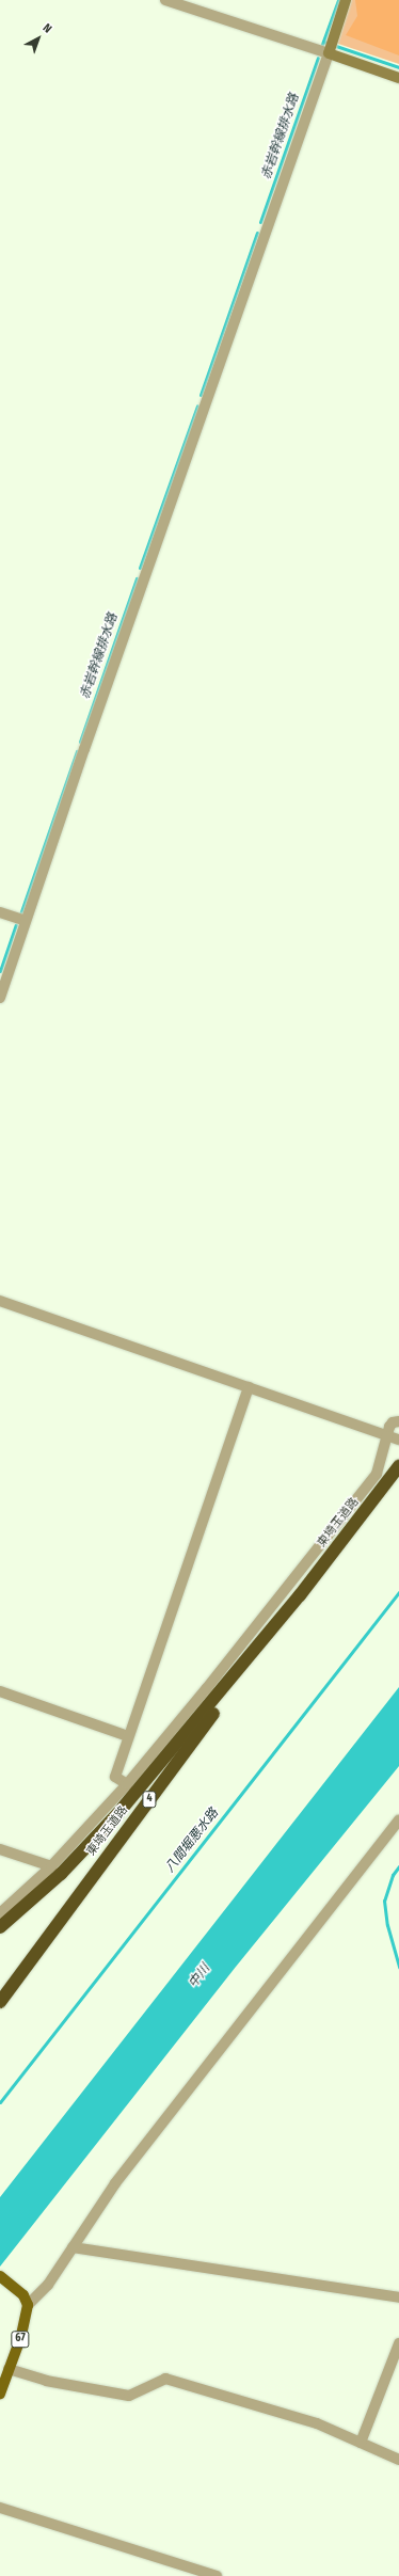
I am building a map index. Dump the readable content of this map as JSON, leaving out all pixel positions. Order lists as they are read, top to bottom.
{
  "streets": {
    "highway": ["東埼玉道路", "4"],
    "main road": ["67"]
  },
  "water": ["赤岩幹線排水路", "八間堀悪水路", "中川"],
  "north": "top right"
}
